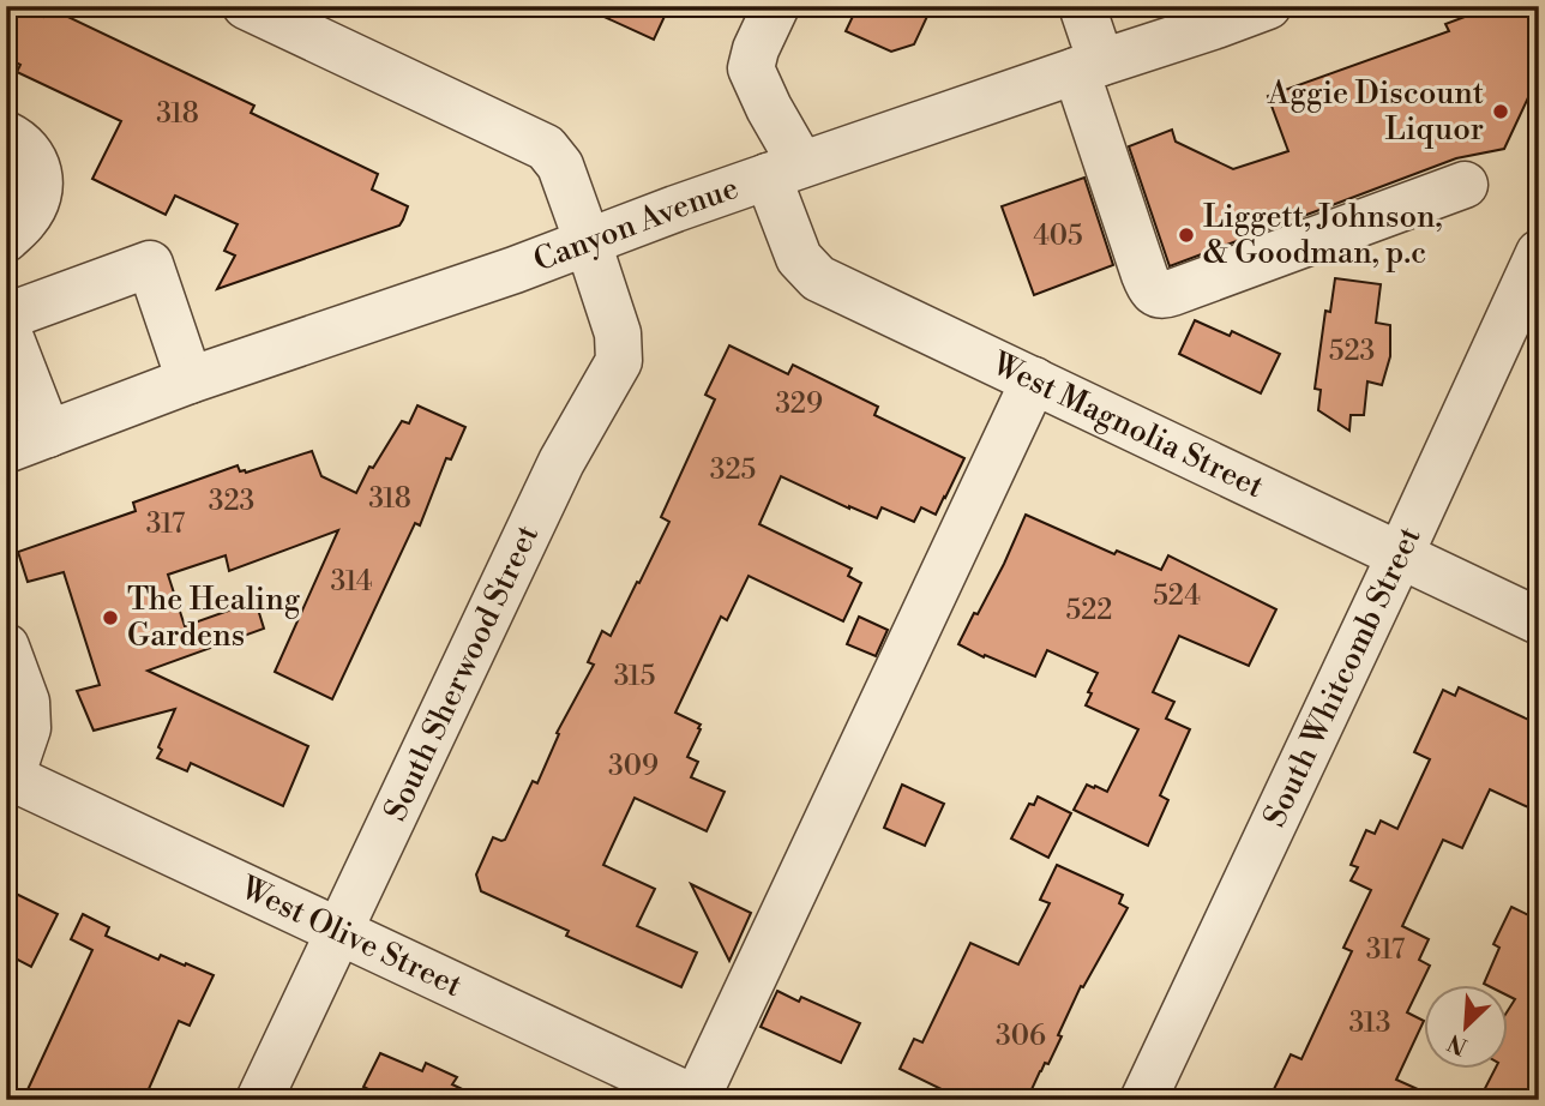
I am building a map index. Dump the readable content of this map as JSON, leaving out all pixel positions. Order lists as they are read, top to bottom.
{
  "streets": {
    "street": [
      "Canyon Avenue",
      "West Magnolia Street",
      "South Sherwood Street",
      "South Whitcomb Street",
      "West Olive Street"
    ]
  },
  "crossings": [
    ["Canyon Avenue", "West Magnolia Street"],
    ["Canyon Avenue", "South Sherwood Street"],
    ["West Magnolia Street", "South Whitcomb Street"],
    ["South Sherwood Street", "West Olive Street"]
  ],
  "places": ["Aggie Discount Liquor", "Liggett, Johnson, & Goodman, p.c", "The Healing Gardens"],
  "house_numbers": [
    "318",
    "405",
    "523",
    "329",
    "325",
    "318",
    "323",
    "317",
    "314",
    "524",
    "522",
    "315",
    "309",
    "317",
    "313",
    "306"
  ],
  "north": "bottom left"
}
